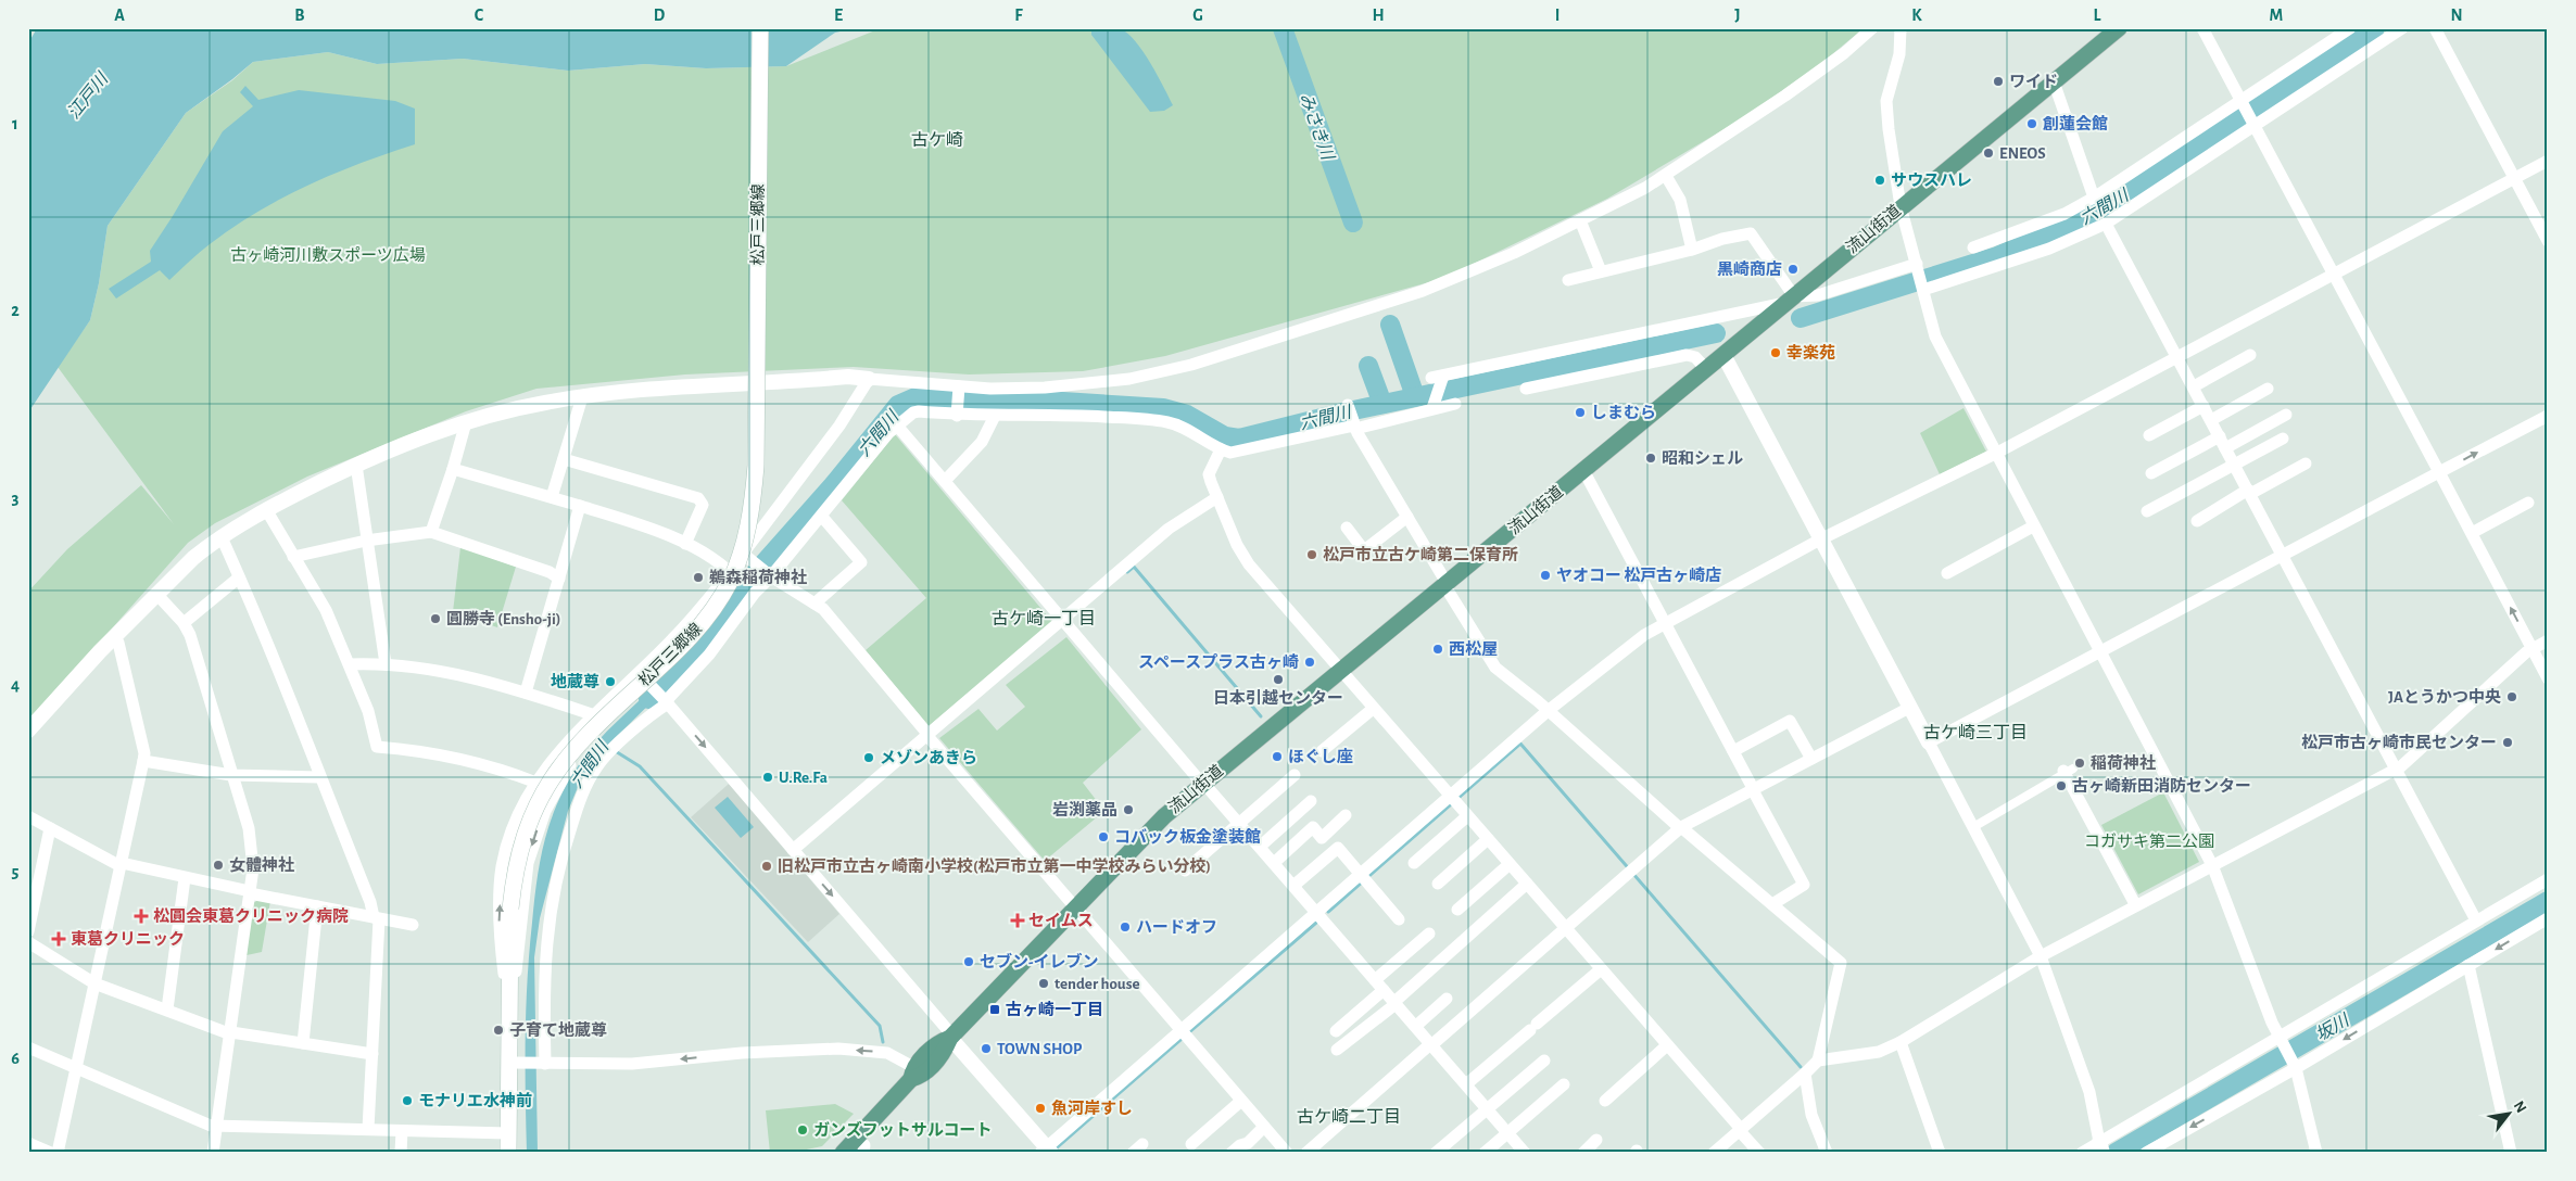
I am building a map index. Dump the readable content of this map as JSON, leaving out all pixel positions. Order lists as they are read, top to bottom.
{
  "streets": {
    "main road": ["松戸三郷線", "流山街道"]
  },
  "districts": [
    "古ケ崎",
    "古ケ崎一丁目",
    "古ケ崎三丁目",
    "古ケ崎二丁目"
  ],
  "water": [
    "江戸川",
    "みさき川",
    "六間川",
    "坂川"
  ],
  "parks": ["古ヶ崎河川敷スポーツ広場", "コガサキ第二公園"],
  "places": {
    "other": [
      "ワイド",
      "創蓮会館",
      "ENEOS",
      "サウスハレ",
      "黒崎商店",
      "幸楽苑",
      "しまむら",
      "昭和シェル",
      "松戸市立古ケ崎第二保育所",
      "ヤオコー 松戸古ヶ崎店",
      "鵜森稲荷神社",
      "圓勝寺 (Ensho-ji)",
      "西松屋",
      "スペースプラス古ヶ崎",
      "日本引越センター",
      "地蔵尊",
      "JAとうかつ中央",
      "松戸市古ヶ崎市民センター",
      "ほぐし座",
      "メゾンあきら",
      "稲荷神社",
      "U.Re.Fa",
      "古ヶ崎新田消防センター",
      "岩渕薬品",
      "コバック板金塗装館",
      "女體神社",
      "旧松戸市立古ヶ崎南小学校(松戸市立第一中学校みらい分校)",
      "ハードオフ",
      "セブン-イレブン",
      "tender house",
      "子育て地蔵尊",
      "TOWN SHOP",
      "モナリエ水神前",
      "魚河岸すし",
      "ガンズフットサルコート"
    ],
    "health": ["松圓会東葛クリニック病院", "セイムス", "東葛クリニック"],
    "transit": ["古ヶ崎一丁目"]
  },
  "north": "top right",
  "grid": {
    "columns": [
      "A",
      "B",
      "C",
      "D",
      "E",
      "F",
      "G",
      "H",
      "I",
      "J",
      "K",
      "L",
      "M",
      "N"
    ],
    "rows": [
      "1",
      "2",
      "3",
      "4",
      "5",
      "6"
    ]
  }
}
